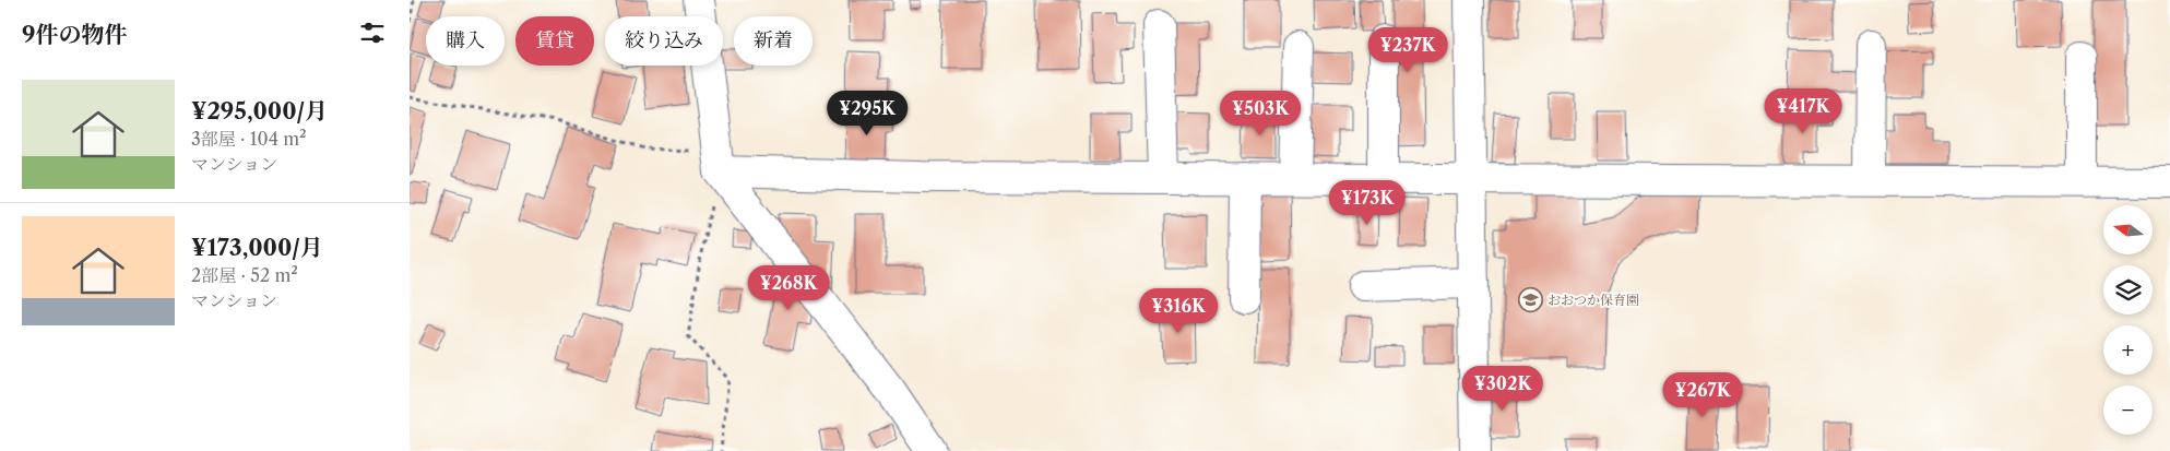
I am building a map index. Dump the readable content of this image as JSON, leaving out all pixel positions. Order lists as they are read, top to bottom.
{
  "places": {
    "school or university": ["おおつか保育園"]
  },
  "north": "left",
  "page": {
    "heading": "9件の物件",
    "chip": [
      "購入",
      "賃貸",
      "絞り込み",
      "新着"
    ],
    "price": [
      "¥237K",
      "¥417K",
      "¥295K",
      "¥503K",
      "¥173K",
      "¥268K",
      "¥316K",
      "¥302K",
      "¥267K"
    ],
    "list": [
      {
        "name": "¥295,000/月",
        "note": "3部屋 · 104 m² · マンション"
      },
      {
        "name": "¥173,000/月",
        "note": "2部屋 · 52 m² · マンション"
      }
    ],
    "map_buttons": ["+", "−"]
  }
}
